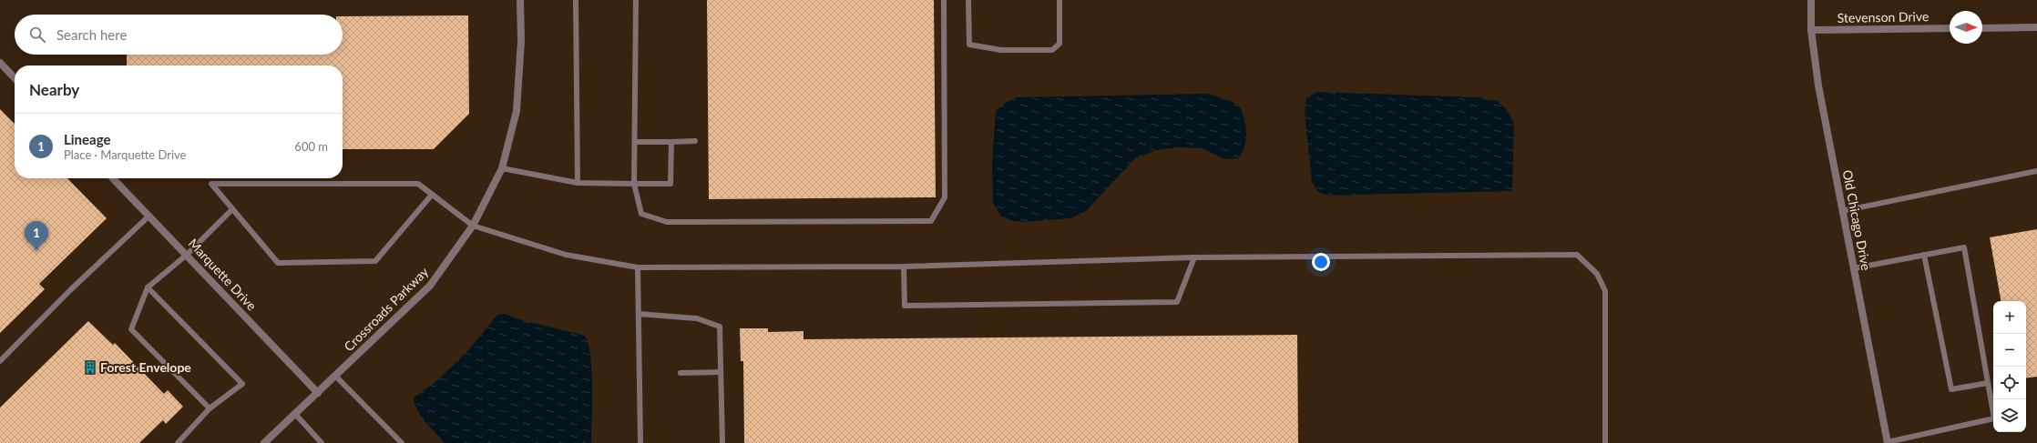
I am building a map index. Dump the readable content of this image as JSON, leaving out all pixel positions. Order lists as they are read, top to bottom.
{
  "streets": {
    "street": [
      "Stevenson Drive",
      "Old Chicago Drive",
      "Marquette Drive",
      "Crossroads Parkway"
    ]
  },
  "crossings": [
    ["Stevenson Drive", "Old Chicago Drive"],
    ["Marquette Drive", "Crossroads Parkway"]
  ],
  "places": {
    "building": ["Forest Envelope"]
  },
  "north": "right",
  "page": {
    "search": "Search here",
    "heading": "Nearby",
    "list": [
      {
        "mark": "1",
        "name": "Lineage",
        "note": "Place · Marquette Drive",
        "value": "600 m"
      }
    ],
    "pins": "1",
    "map_buttons": ["+", "−"]
  }
}
